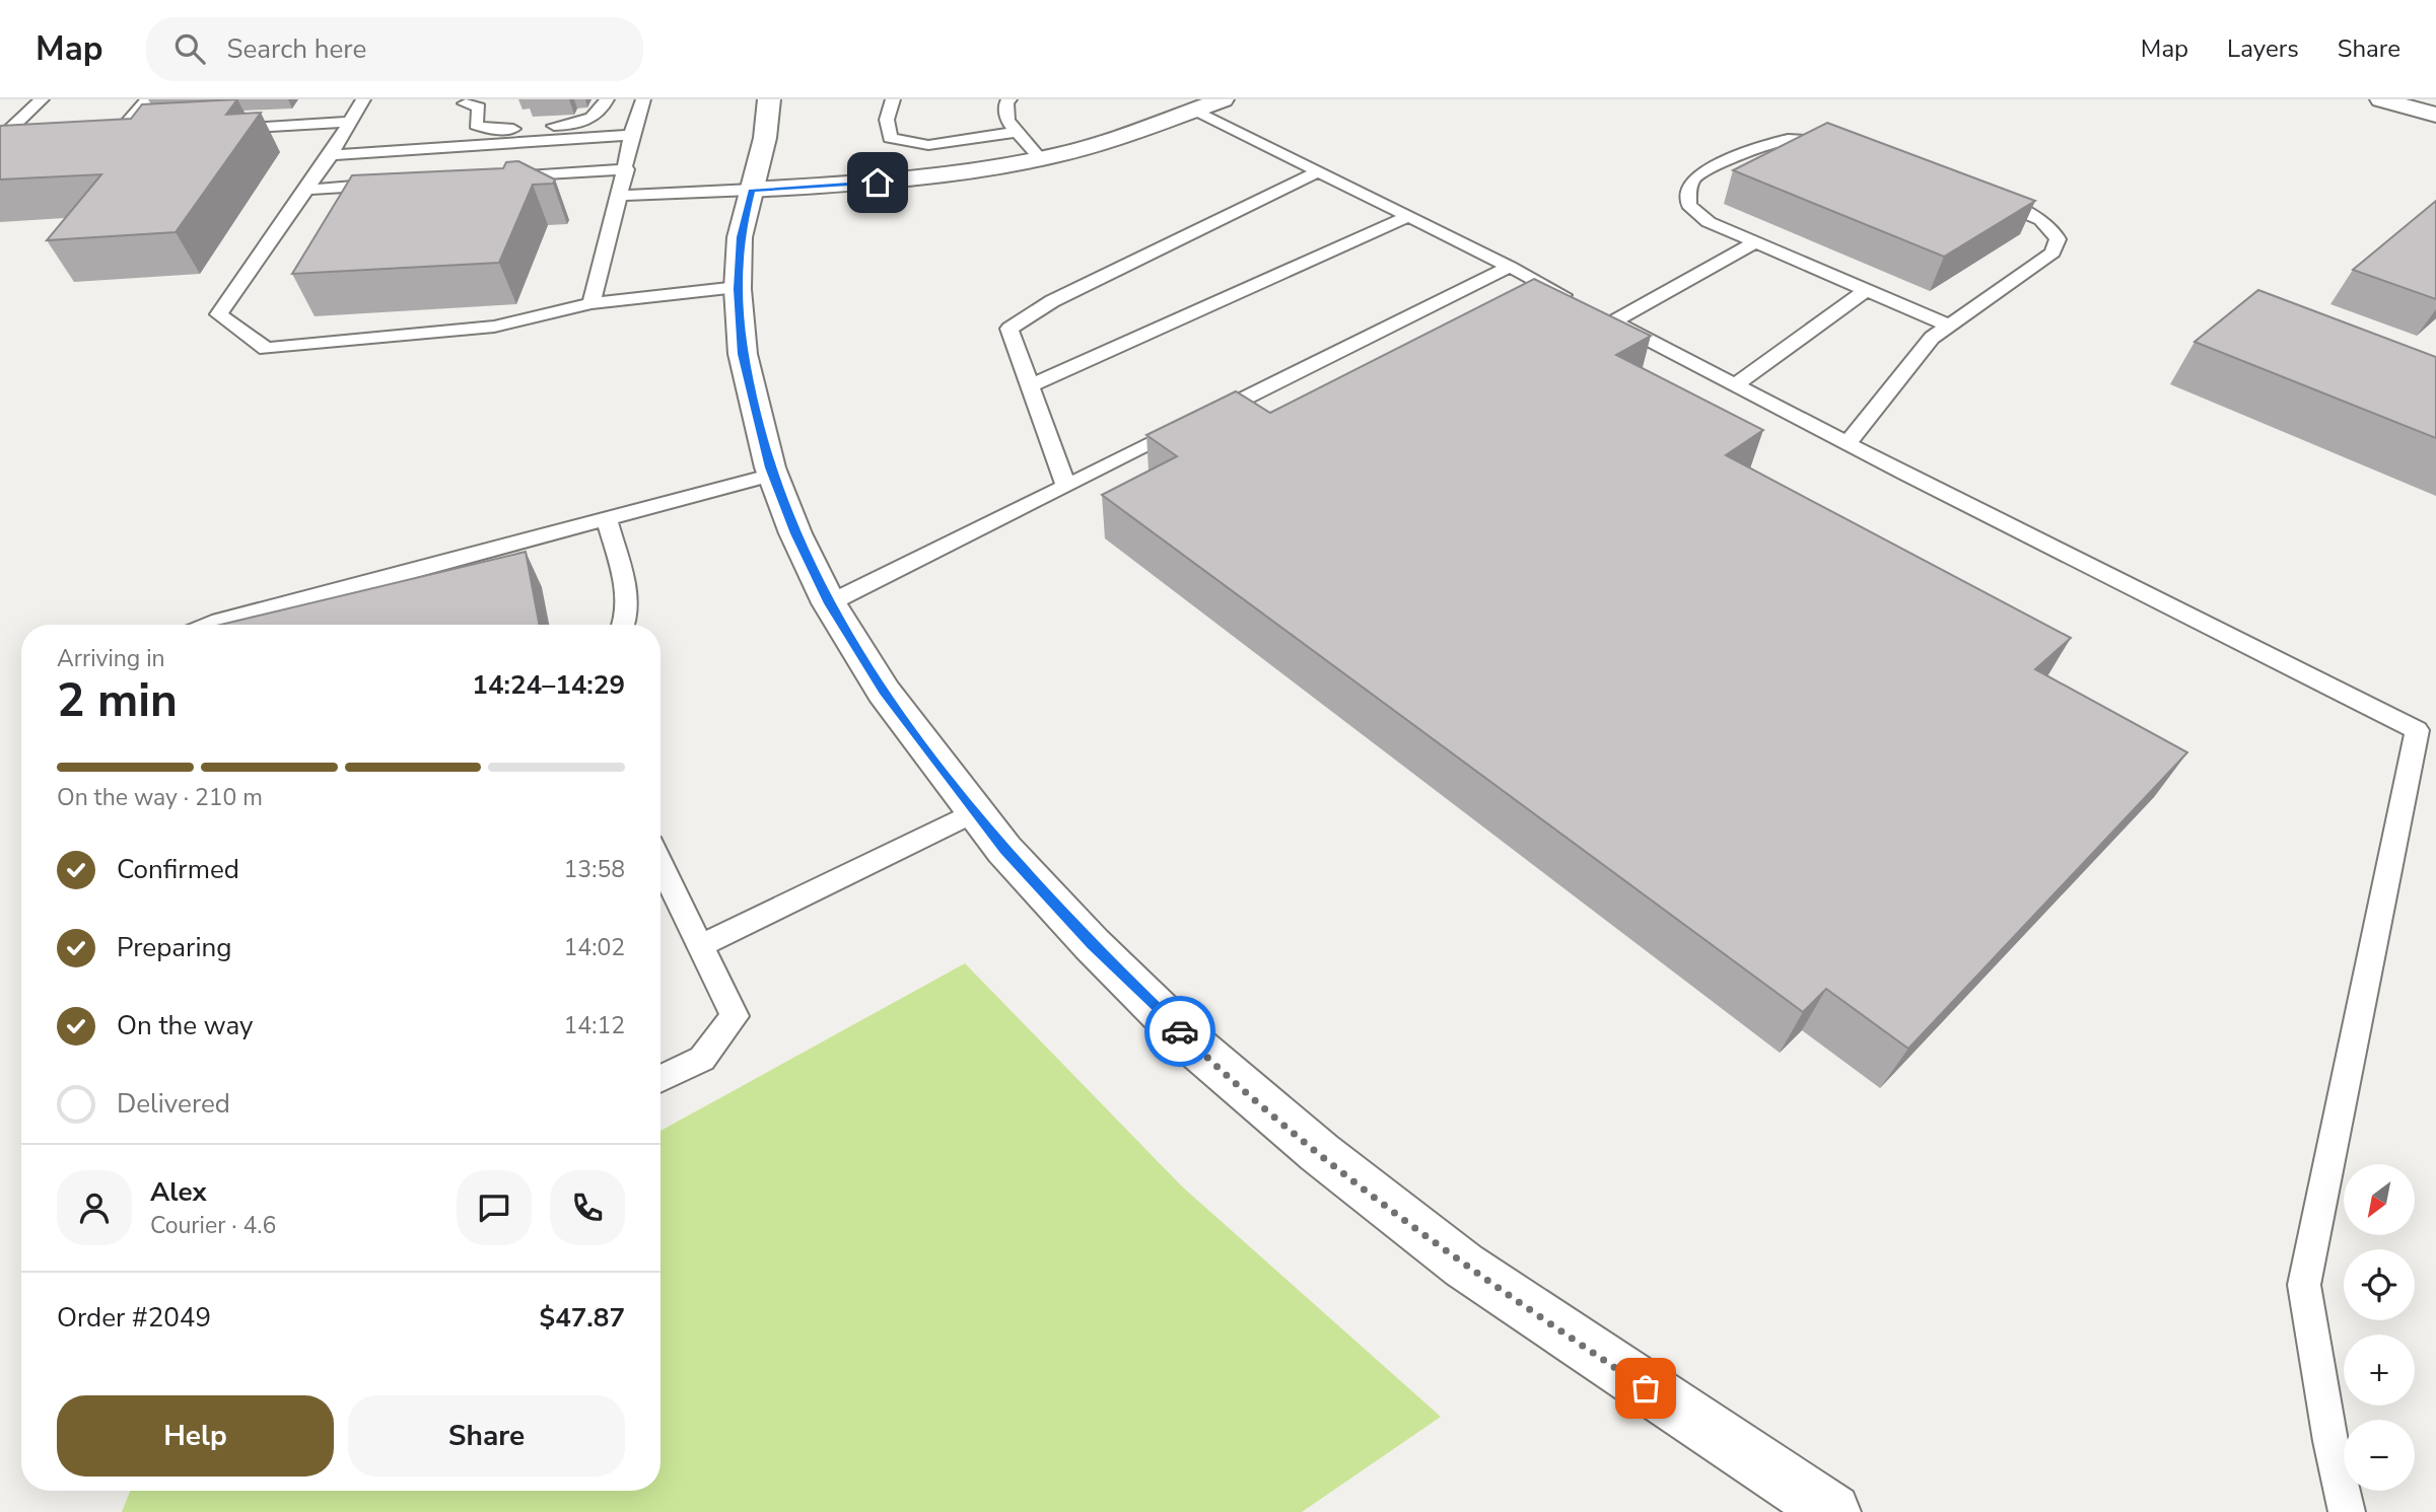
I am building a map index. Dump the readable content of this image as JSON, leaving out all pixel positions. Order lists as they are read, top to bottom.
{
  "north": "bottom left",
  "page": {
    "header": "Map",
    "search": "Search here",
    "nav": ["Map", "Layers", "Share"],
    "heading": ["2 min", "Arriving in", "14:24–14:29"],
    "panel": [
      "Alex",
      "Courier · 4.6",
      "Order #2049",
      "$47.87"
    ],
    "bar": "On the way · 210 m",
    "list": [
      ["Confirmed", "13:58"],
      ["Preparing", "14:02"],
      ["On the way", "14:12"],
      "Delivered"
    ],
    "map_buttons": ["+", "−"],
    "buttons": ["Help", "Share"]
  }
}
